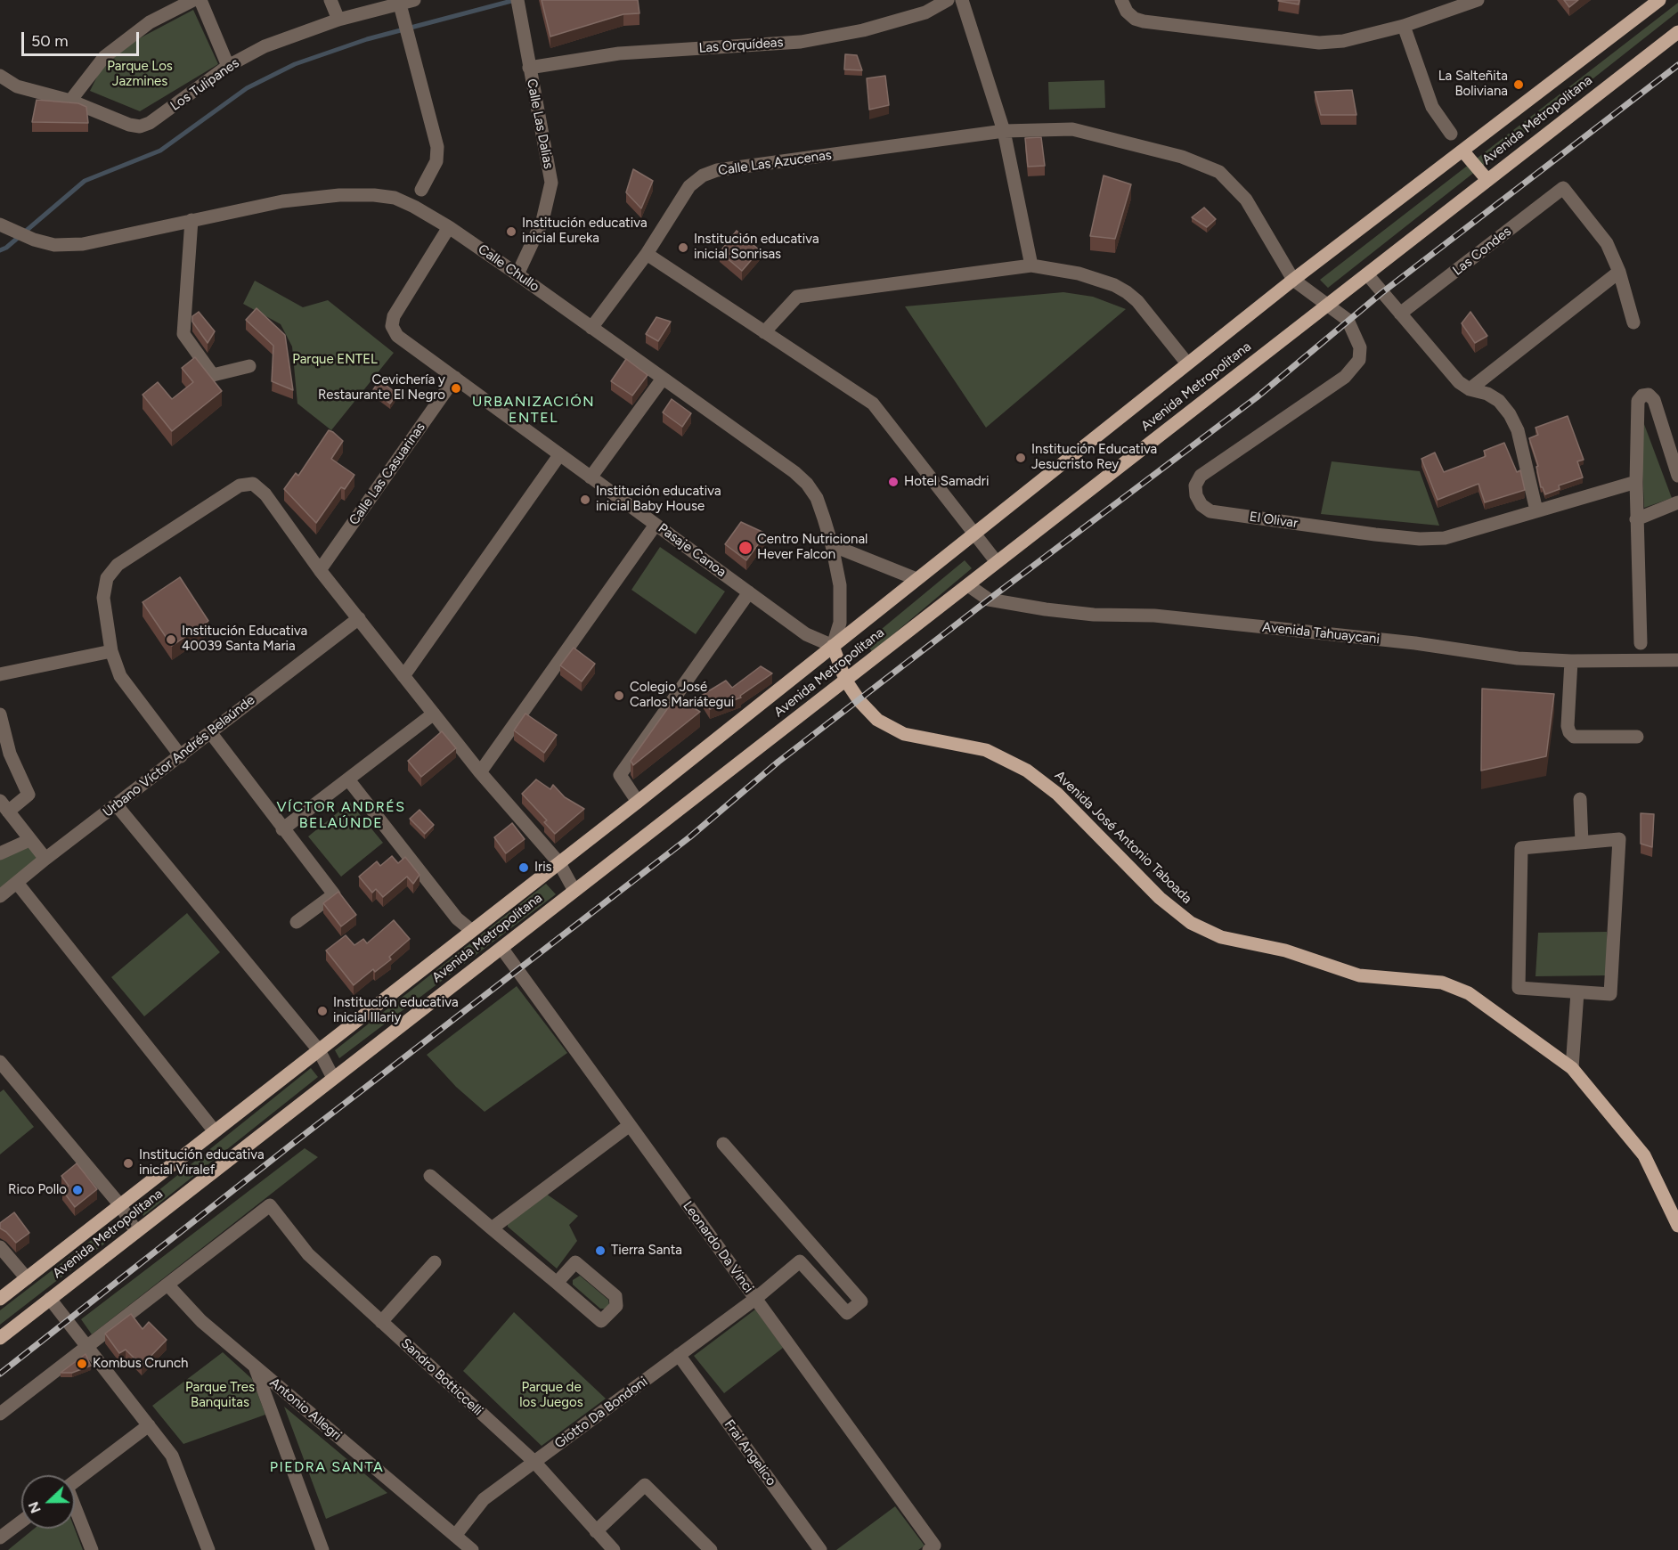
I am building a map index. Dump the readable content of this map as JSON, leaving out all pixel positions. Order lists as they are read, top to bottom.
{
  "streets": {
    "main road": ["Avenida Metropolitana", "Avenida José Antonio Taboada"],
    "street": [
      "Las Orquídeas",
      "Los Tulipanes",
      "Calle Las Dalias",
      "Calle Las Azucenas",
      "Las Condes",
      "Calle Chullo",
      "Calle Las Casuarinas",
      "El Olivar",
      "Pasaje Canoa",
      "Avenida Tahuaycani",
      "Urbano Víctor Andrés Belaúnde",
      "Leonardo Da Vinci",
      "Sandro Botticcelli",
      "Antonio Allegri",
      "Giotto Da Bondoni",
      "Frai Angelico"
    ]
  },
  "crossings": [
    ["Las Orquídeas", "Calle Las Dalias"],
    ["Avenida Metropolitana", "Calle Las Azucenas"],
    ["Avenida Metropolitana", "Calle Chullo"],
    ["Avenida Metropolitana", "El Olivar"],
    ["Avenida Metropolitana", "Pasaje Canoa"],
    ["Avenida Metropolitana", "Avenida Tahuaycani"],
    ["Avenida Metropolitana", "Avenida José Antonio Taboada"],
    ["Avenida Metropolitana", "Leonardo Da Vinci"],
    ["Calle Las Dalias", "Calle Chullo"],
    ["Calle Las Azucenas", "Calle Chullo"],
    ["Calle Las Azucenas", "El Olivar"],
    ["Calle Chullo", "Pasaje Canoa"],
    ["Calle Chullo", "Avenida José Antonio Taboada"],
    ["Calle Las Casuarinas", "Pasaje Canoa"],
    ["Pasaje Canoa", "Avenida José Antonio Taboada"],
    ["Leonardo Da Vinci", "Giotto Da Bondoni"],
    ["Sandro Botticcelli", "Antonio Allegri"],
    ["Sandro Botticcelli", "Giotto Da Bondoni"],
    ["Antonio Allegri", "Giotto Da Bondoni"],
    ["Giotto Da Bondoni", "Frai Angelico"]
  ],
  "districts": ["URBANIZACIÓN ENTEL", "VÍCTOR ANDRÉS BELAÚNDE", "PIEDRA SANTA"],
  "parks": [
    "Parque Los Jazmines",
    "Parque ENTEL",
    "Parque Tres Banquitas",
    "Parque de los Juegos"
  ],
  "places": [
    "La Salteñita Boliviana",
    "Institución educativa inicial Eureka",
    "Institución educativa inicial Sonrisas",
    "Cevichería y Restaurante El Negro",
    "Institución Educativa Jesucristo Rey",
    "Hotel Samadri",
    "Institución educativa inicial Baby House",
    "Centro Nutricional Hever Falcon",
    "Institución Educativa 40039 Santa Maria",
    "Colegio José Carlos Mariátegui",
    "Iris",
    "Institución educativa inicial Illariy",
    "Institución educativa inicial Viralef",
    "Rico Pollo",
    "Tierra Santa",
    "Kombus Crunch"
  ],
  "scale_bar": "50 m",
  "north": "left"
}
